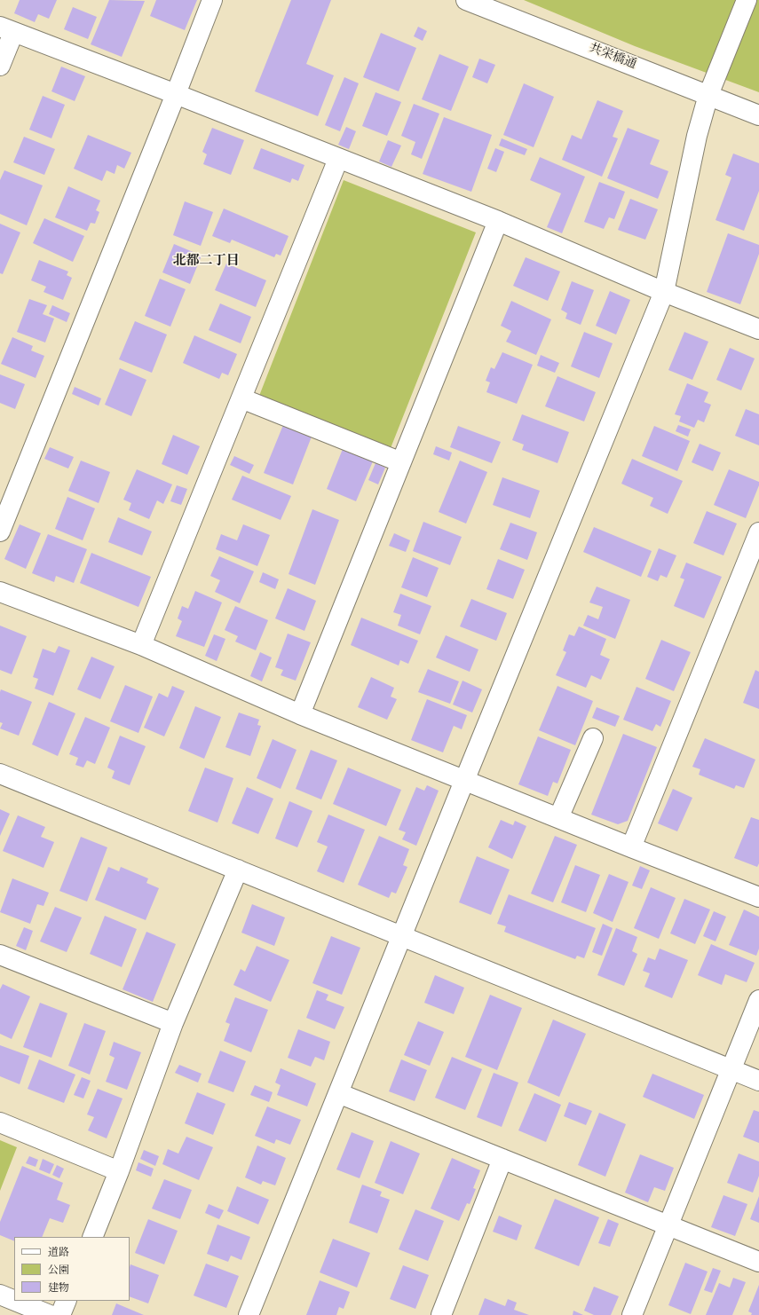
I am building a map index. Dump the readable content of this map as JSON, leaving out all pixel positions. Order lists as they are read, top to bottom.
{
  "streets": {
    "street": ["共栄橋通"]
  },
  "districts": ["北都二丁目"],
  "legend": ["道路", "公園", "建物"]
}
